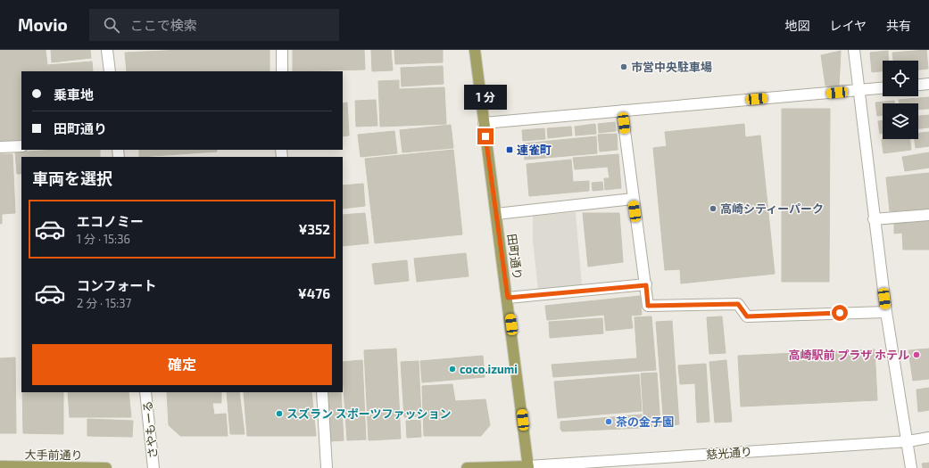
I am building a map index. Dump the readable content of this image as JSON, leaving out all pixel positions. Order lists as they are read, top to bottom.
{
  "streets": {
    "main road": ["田町通り", "大手前通り"],
    "street": ["さやもーる", "慈光通り"]
  },
  "crossings": [
    ["田町通り", "慈光通り"]
  ],
  "places": {
    "other": [
      "市営中央駐車場",
      "高崎シティーパーク",
      "高崎駅前 プラザ ホテル",
      "coco.izumi",
      "スズラン スポーツファッション",
      "茶の金子園"
    ],
    "transit": ["連雀町"]
  },
  "page": {
    "header": "Movio",
    "search": "ここで検索",
    "nav": ["地図", "レイヤ", "共有"],
    "banner": ["乗車地", "田町通り"],
    "bubble": "1 分",
    "heading": "車両を選択",
    "list": [
      {
        "name": "エコノミー",
        "note": "1 分 · 15:36",
        "value": "¥352"
      },
      {
        "name": "コンフォート",
        "note": "2 分 · 15:37",
        "value": "¥476"
      }
    ],
    "buttons": "確定"
  }
}
